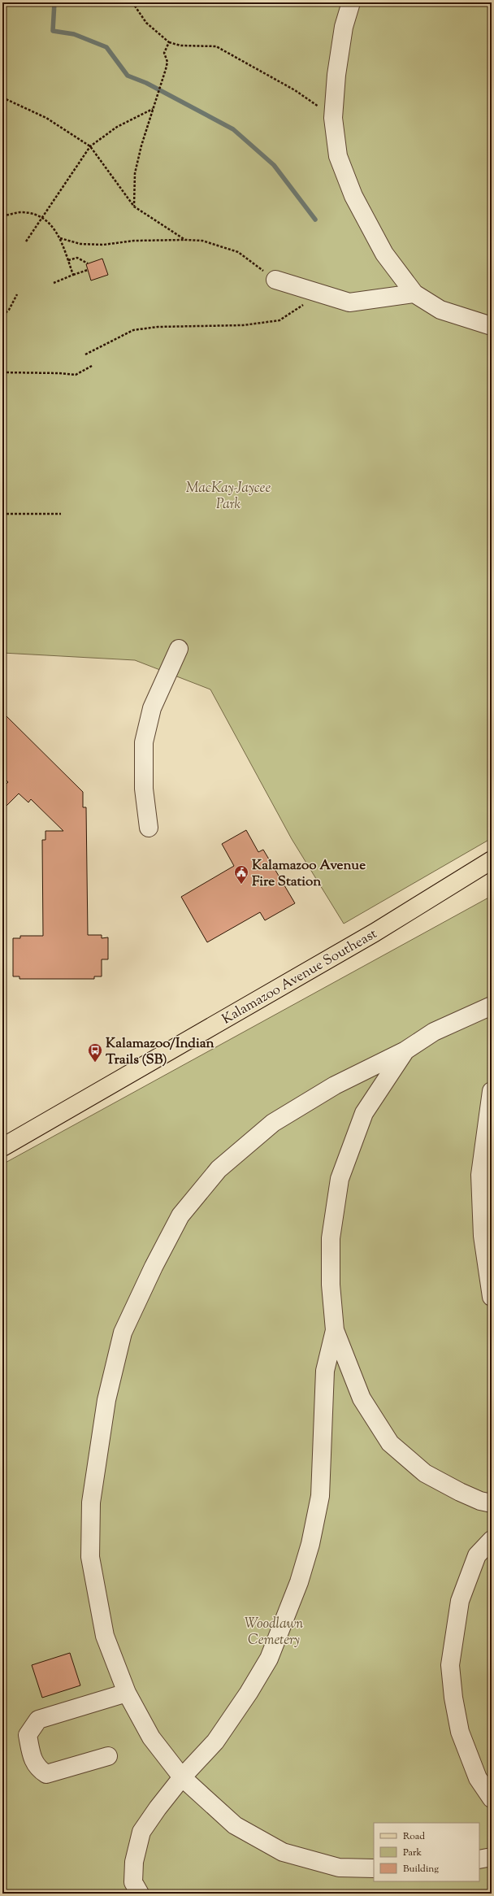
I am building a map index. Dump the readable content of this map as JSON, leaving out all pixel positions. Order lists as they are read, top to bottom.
{
  "streets": {
    "main road": ["Kalamazoo Avenue Southeast"]
  },
  "parks": ["MacKay-Jaycee Park", "Woodlawn Cemetery"],
  "places": {
    "public building": ["Kalamazoo Avenue Fire Station"],
    "bus stop": ["Kalamazoo/Indian Trails (SB)"]
  },
  "legend": ["Road", "Park", "Building"]
}
